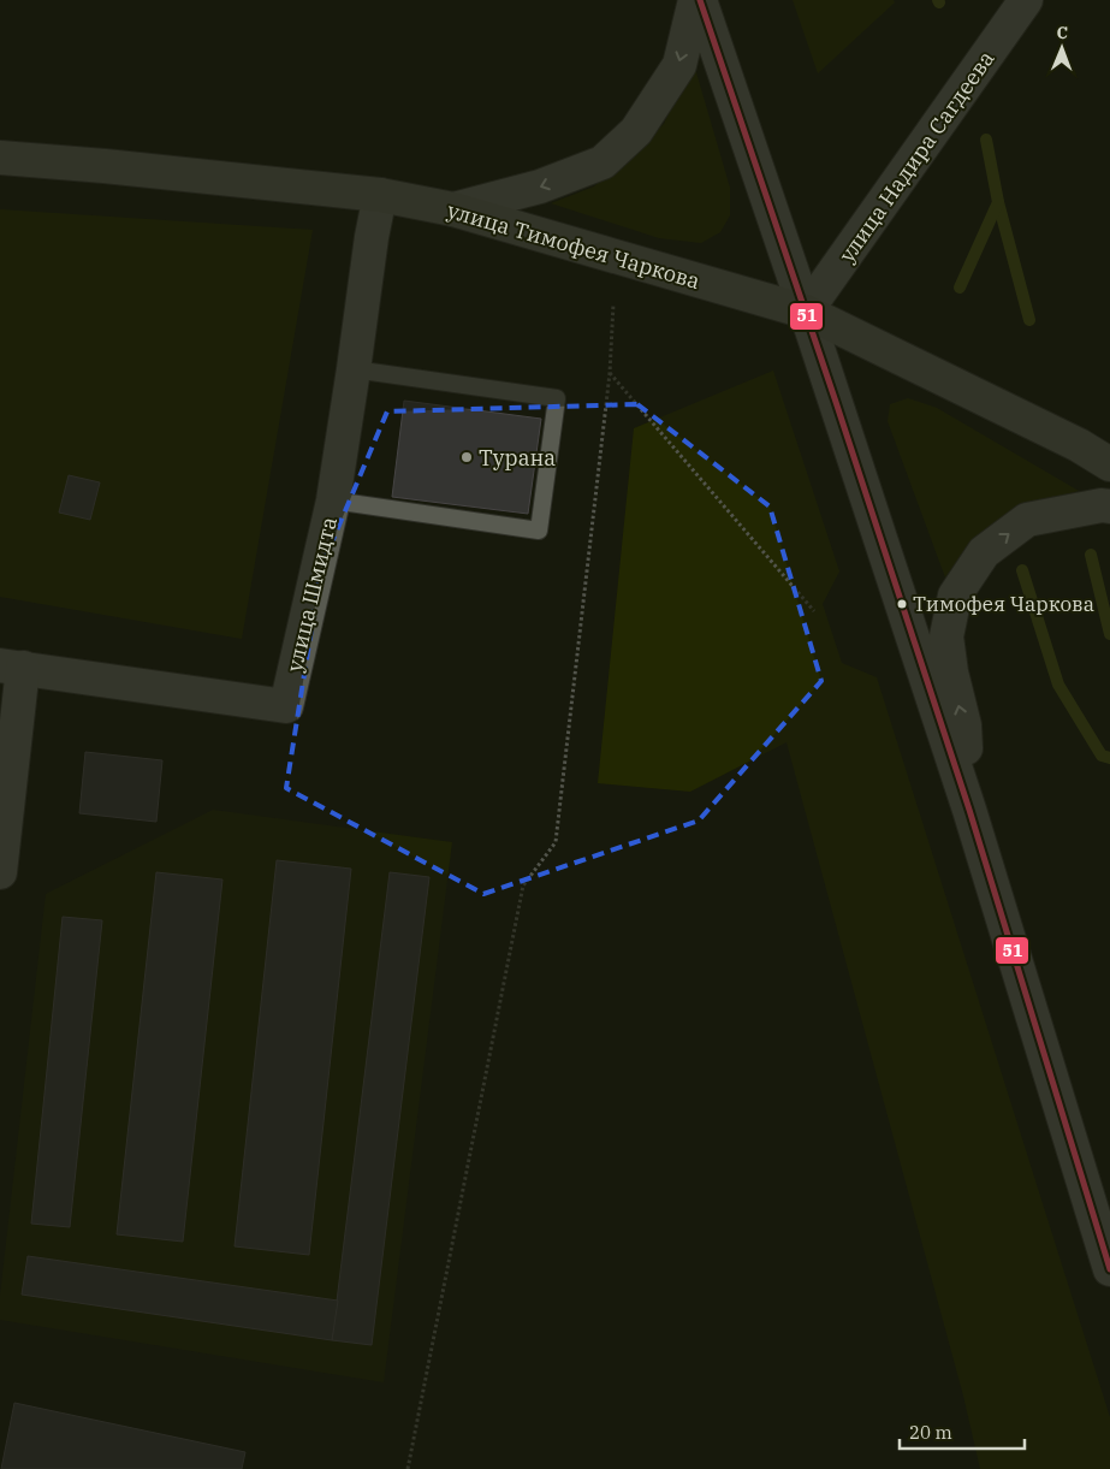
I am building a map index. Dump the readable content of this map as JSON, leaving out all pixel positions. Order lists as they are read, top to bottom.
{
  "streets": {
    "main road": ["улица Тимофея Чаркова"],
    "street": ["улица Надира Сагдеева", "улица Шмидта"]
  },
  "crossings": [
    ["улица Надира Сагдеева", "улица Тимофея Чаркова"],
    ["улица Тимофея Чаркова", "улица Шмидта"]
  ],
  "places": ["Турана", "Тимофея Чаркова"],
  "lines": ["transit line 51"],
  "scale_bar": "20 m",
  "north": "top"
}
